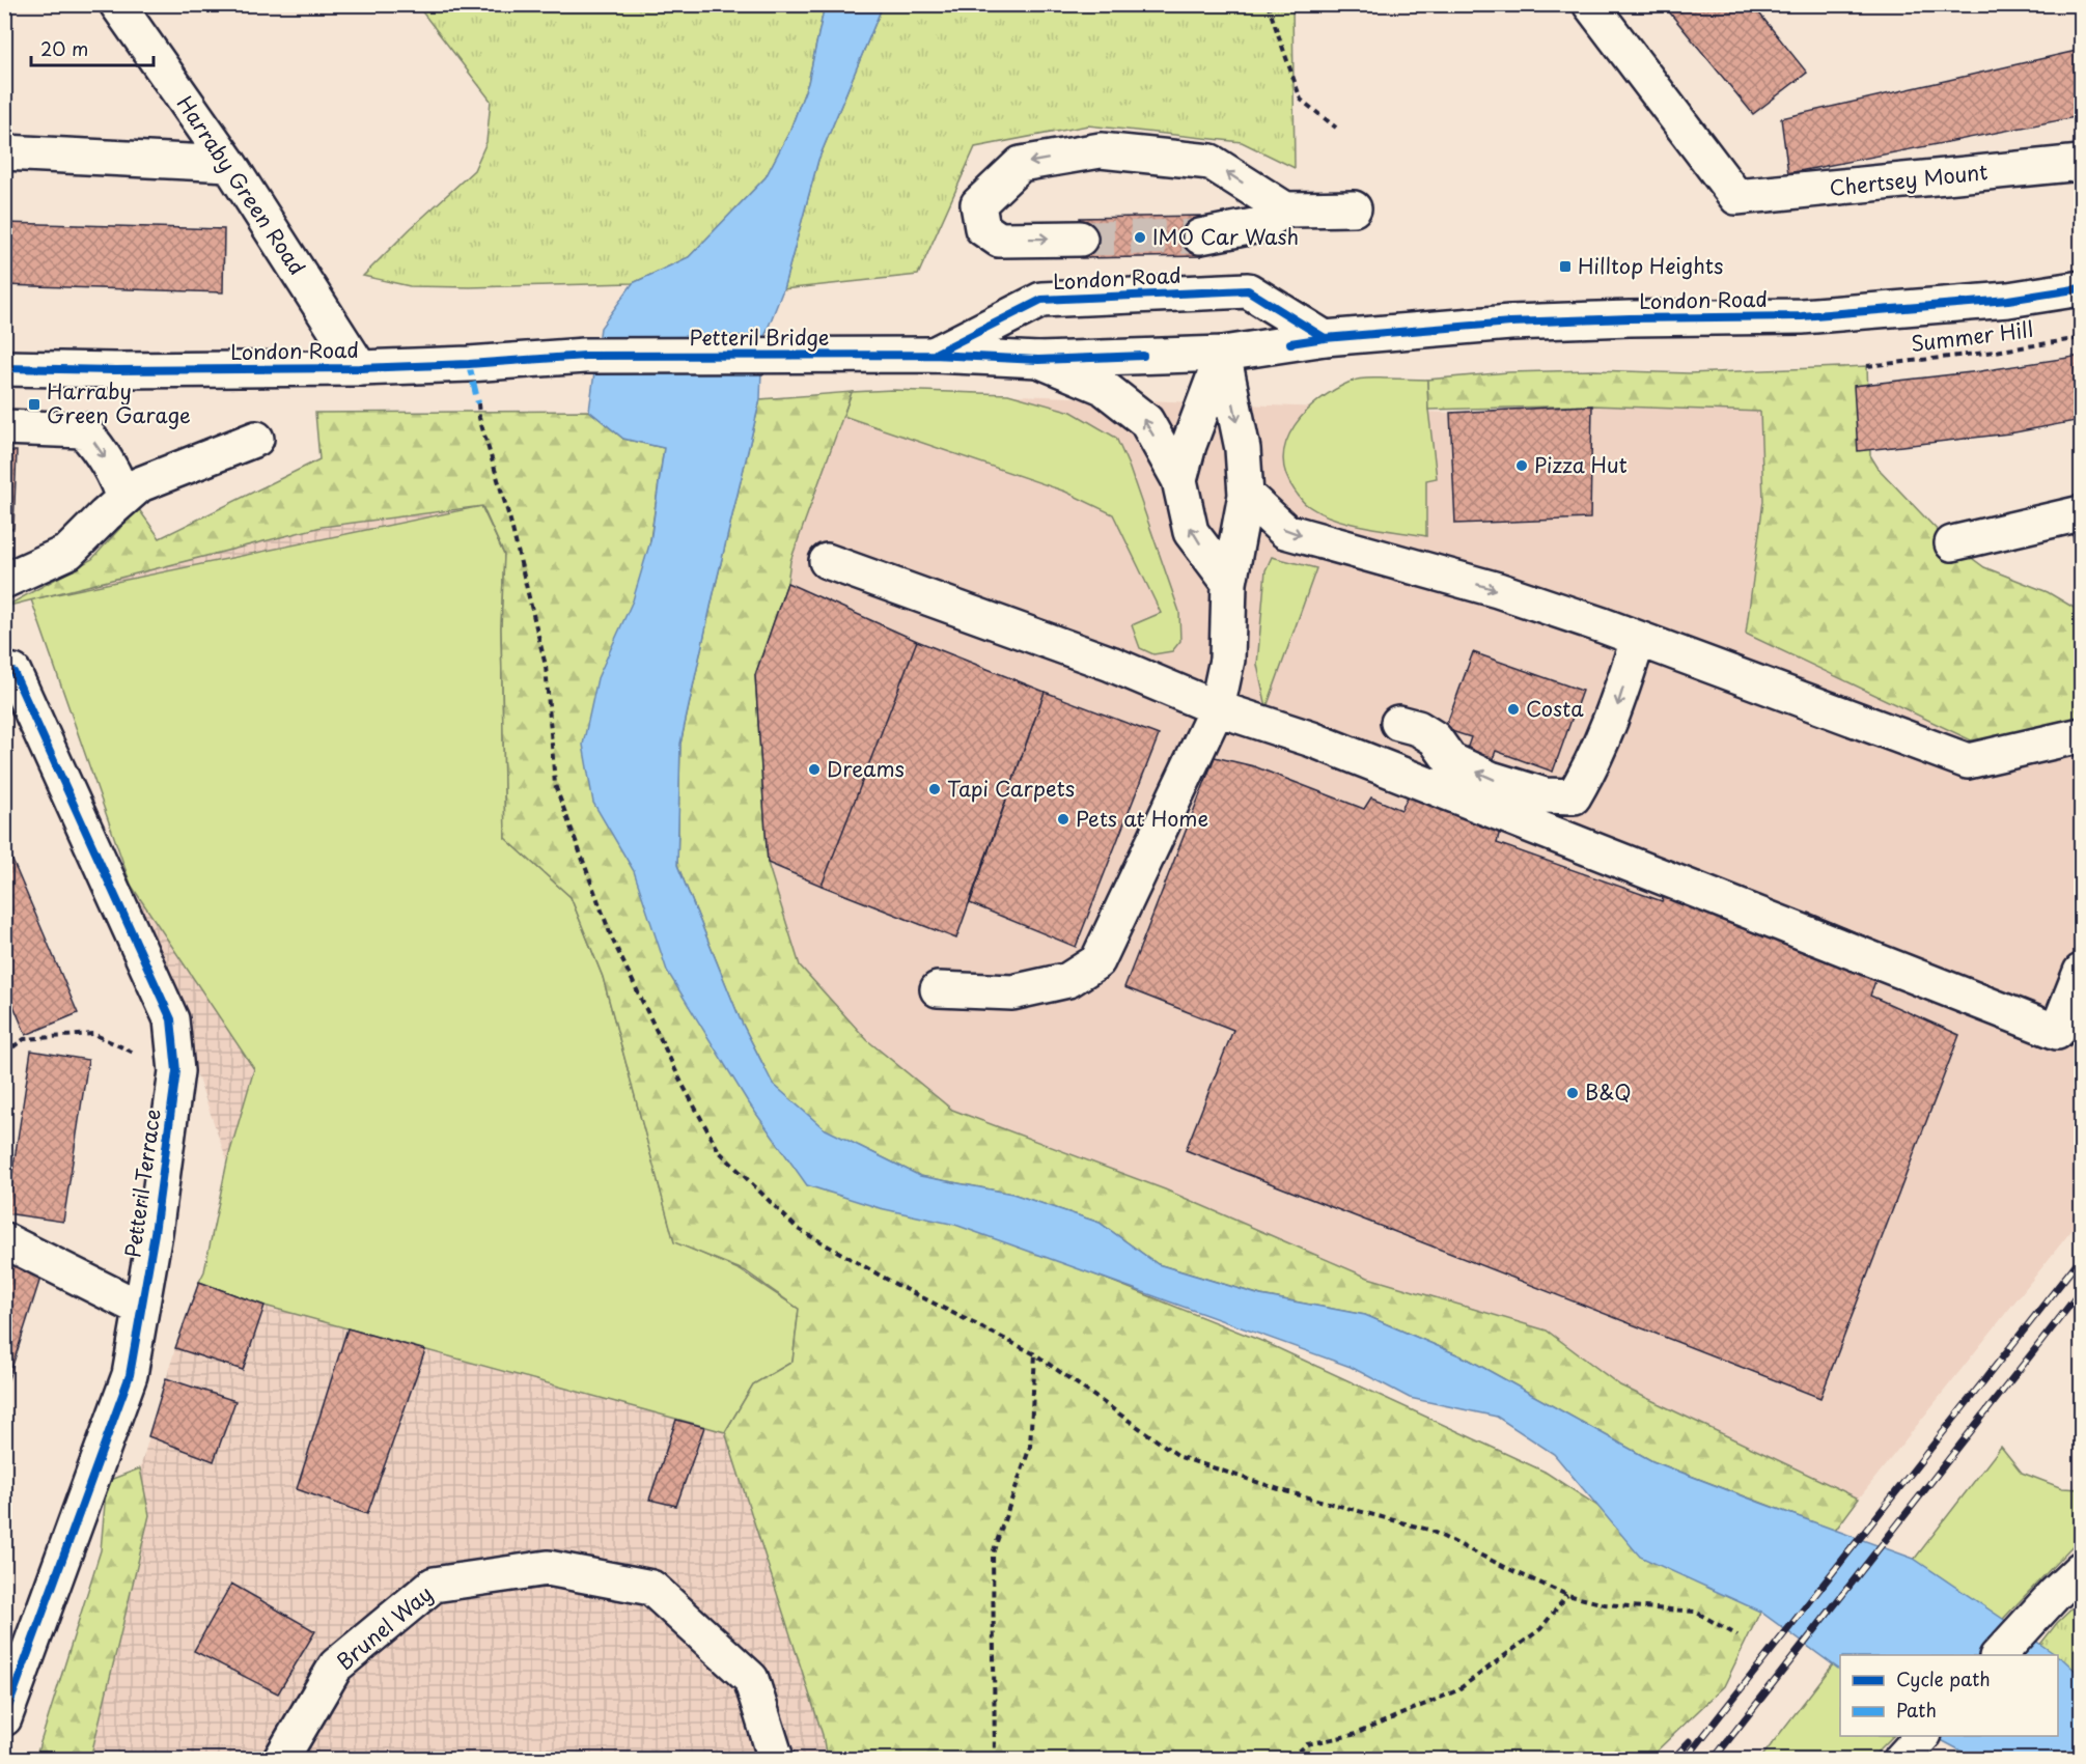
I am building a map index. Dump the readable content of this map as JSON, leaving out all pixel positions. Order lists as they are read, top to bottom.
{
  "streets": {
    "street": [
      "Chertsey Mount",
      "Harraby Green Road",
      "London Road",
      "Petteril Bridge",
      "Petteril Terrace",
      "Brunel Way"
    ],
    "path": ["Summer Hill"]
  },
  "crossings": [
    ["Harraby Green Road", "London Road"],
    ["London Road", "Petteril Bridge"]
  ],
  "places": {
    "other": [
      "IMO Car Wash",
      "Pizza Hut",
      "Costa",
      "Dreams",
      "Tapi Carpets",
      "Pets at Home",
      "B&Q"
    ],
    "transit": ["Hilltop Heights", "Harraby Green Garage"]
  },
  "legend": ["Cycle path", "Path"],
  "scale_bar": "20 m"
}
